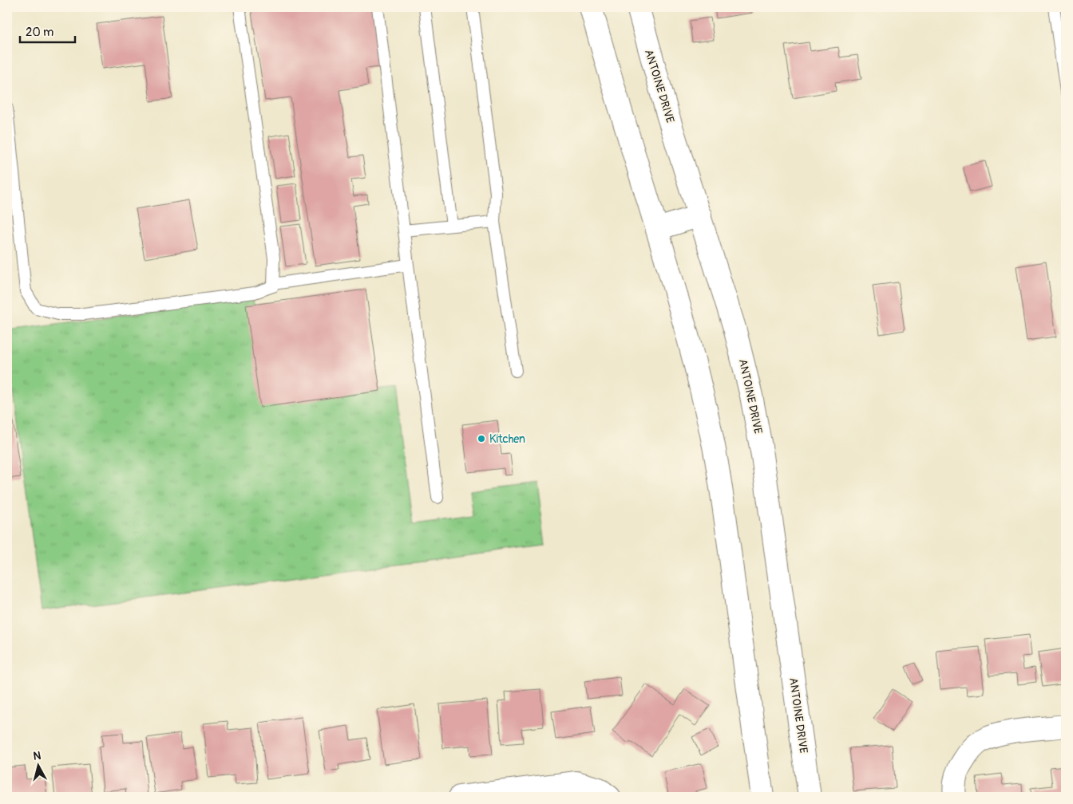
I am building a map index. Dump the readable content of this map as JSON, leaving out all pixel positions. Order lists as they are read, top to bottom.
{
  "streets": {
    "main road": ["ANTOINE DRIVE"]
  },
  "places": ["Kitchen"],
  "scale_bar": "20 m",
  "north": "top"
}
